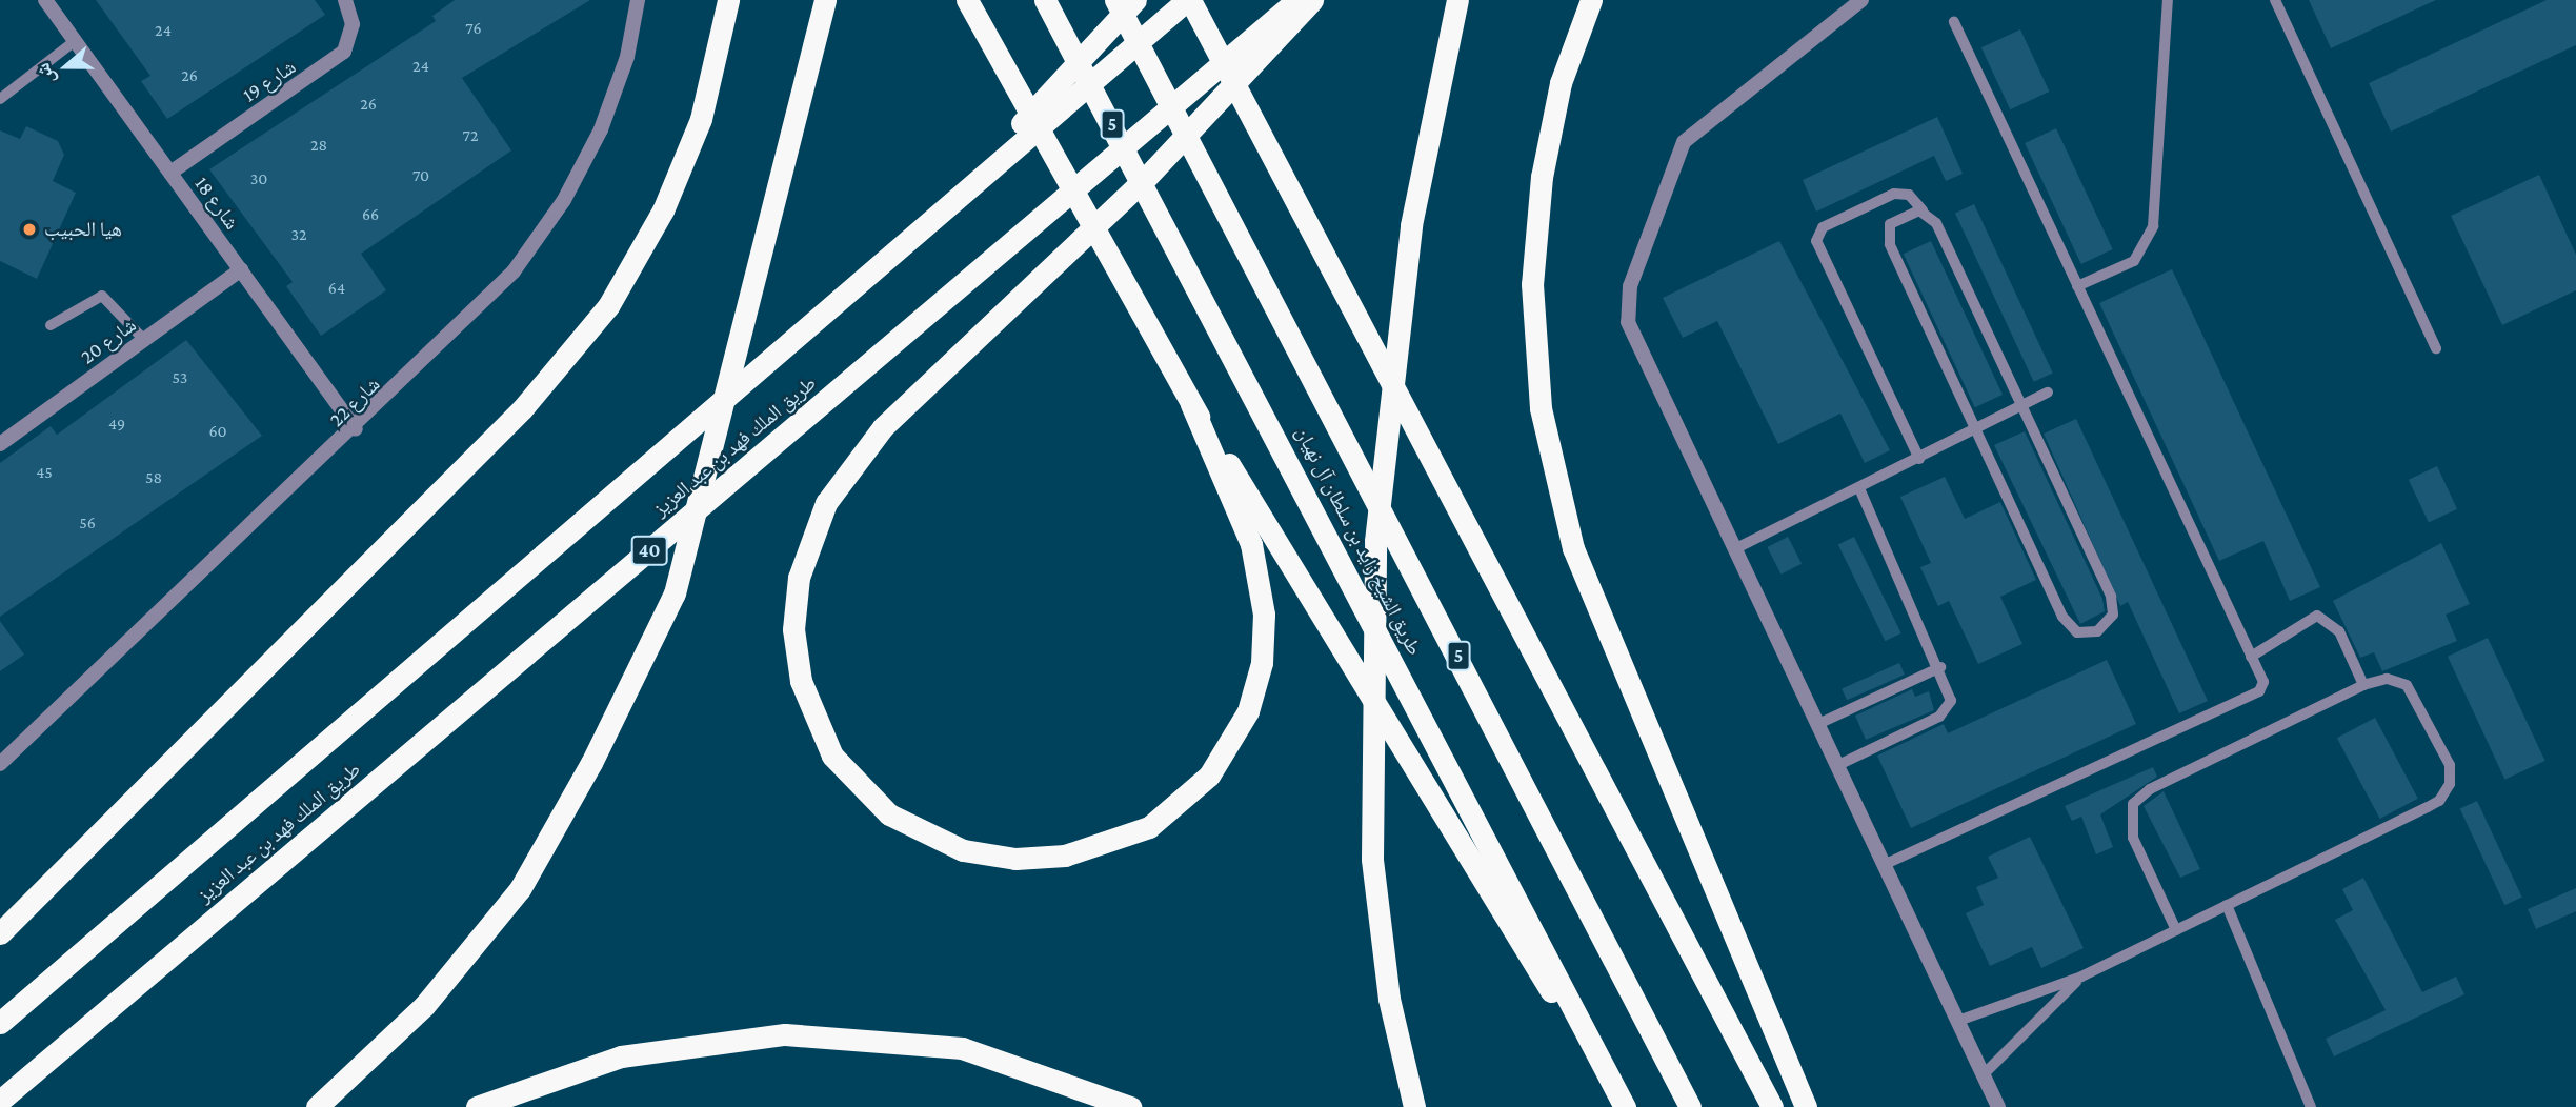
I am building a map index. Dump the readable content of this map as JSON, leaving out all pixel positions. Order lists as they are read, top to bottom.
{
  "streets": {
    "highway": [
      "5",
      "طريق الملك فهد بن عبد العزيز",
      "طريق الشيخ زايد بن سلطان آل نهيان",
      "40"
    ],
    "street": [
      "شارع 19",
      "شارع 18",
      "شارع 20",
      "شارع 22"
    ]
  },
  "crossings": [
    ["شارع 19", "شارع 18"],
    ["شارع 18", "شارع 20"],
    ["شارع 18", "شارع 22"]
  ],
  "places": ["هيا الحبيب"],
  "house_numbers": [
    "76",
    "24",
    "24",
    "26",
    "26",
    "72",
    "28",
    "70",
    "30",
    "66",
    "32",
    "64",
    "53",
    "49",
    "60",
    "45",
    "58",
    "56"
  ],
  "north": "left"
}
